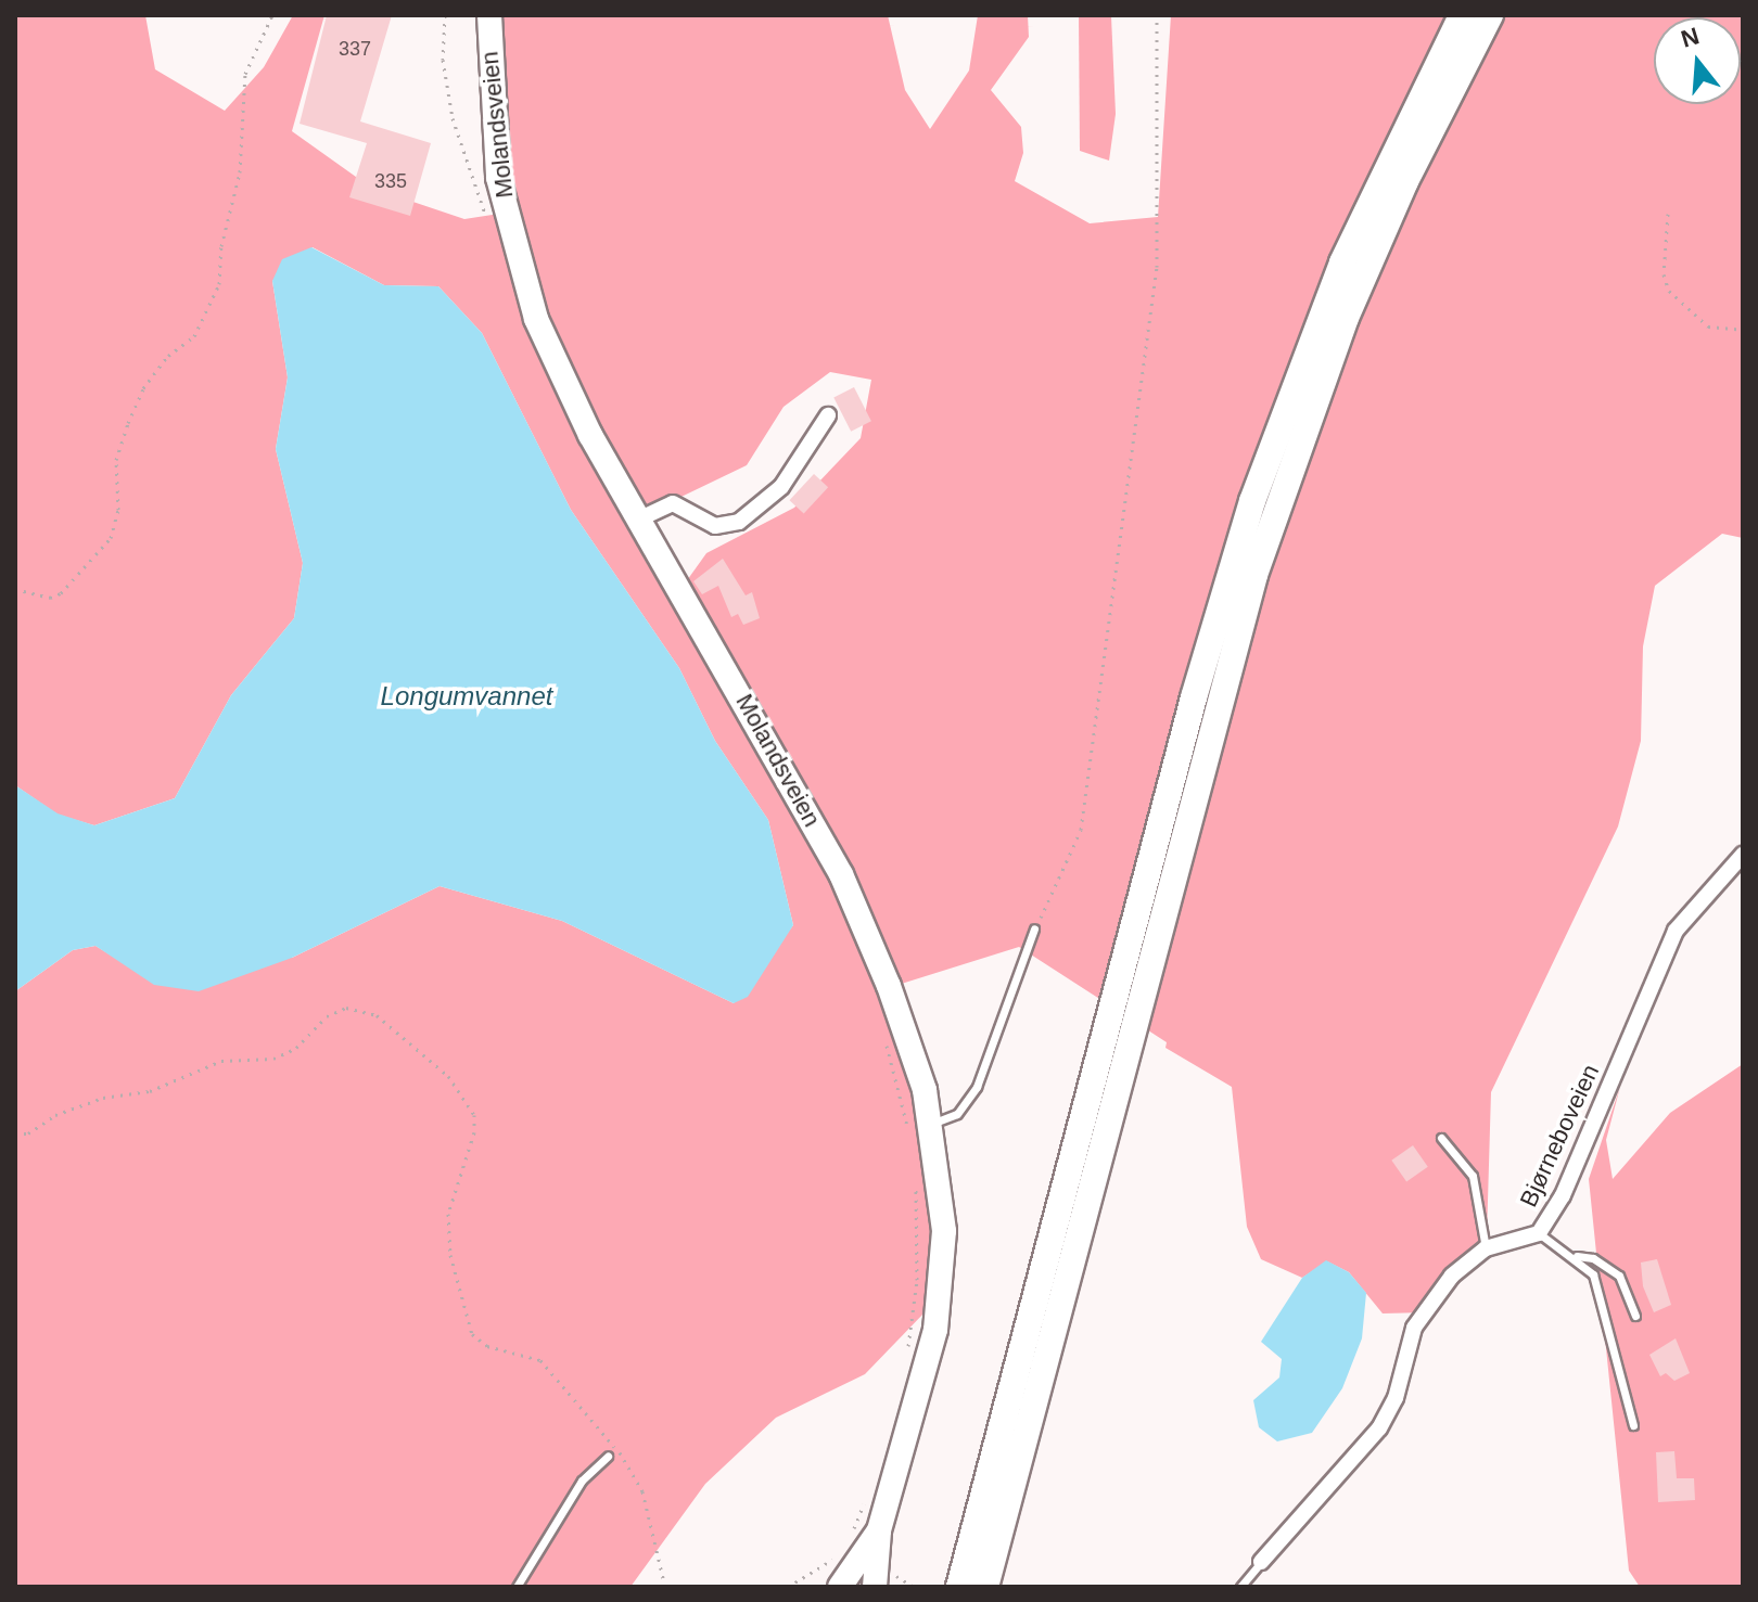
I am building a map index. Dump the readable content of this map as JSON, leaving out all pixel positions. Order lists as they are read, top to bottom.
{
  "streets": {
    "main road": ["Molandsveien"],
    "street": ["Bjørneboveien"]
  },
  "water": ["Longumvannet"],
  "house_numbers": ["337", "335"],
  "north": "top"
}
